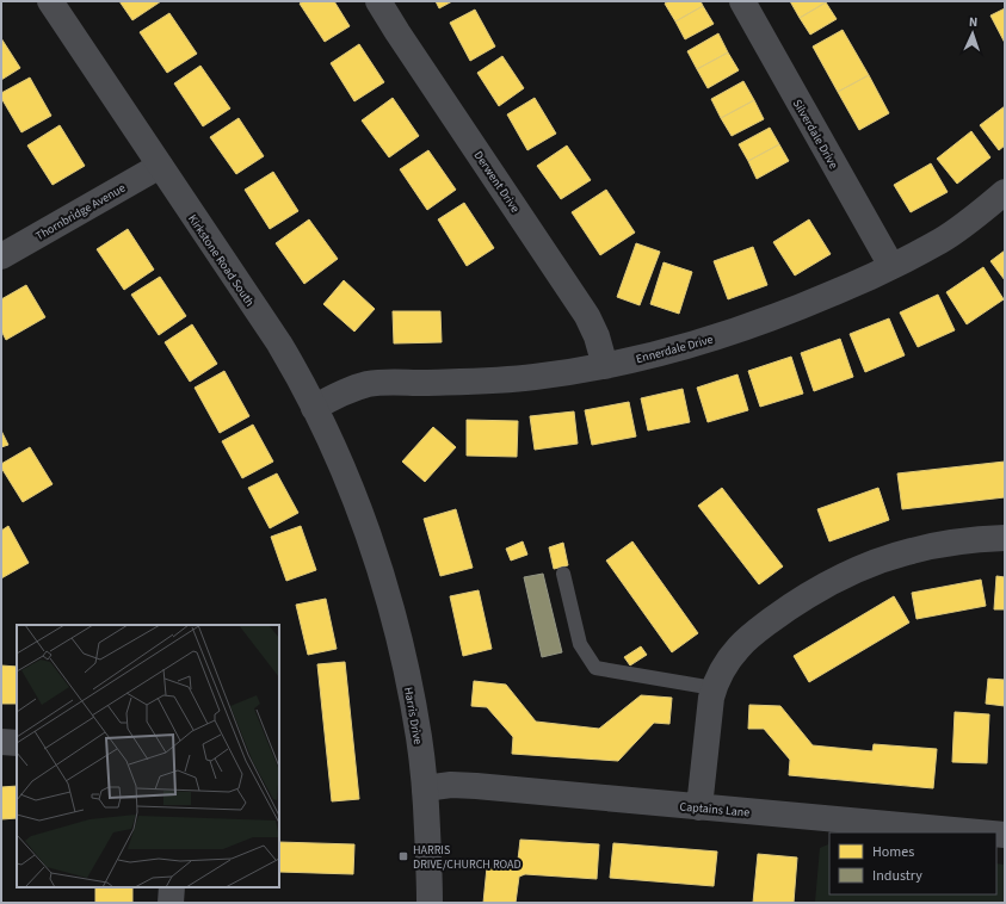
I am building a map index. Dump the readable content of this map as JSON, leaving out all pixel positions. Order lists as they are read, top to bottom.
{
  "streets": {
    "street": [
      "Silverdale Drive",
      "Derwent Drive",
      "Thornbridge Avenue",
      "Kirkstone Road South",
      "Ennerdale Drive",
      "Harris Drive",
      "Captains Lane"
    ]
  },
  "crossings": [
    ["Silverdale Drive", "Ennerdale Drive"],
    ["Derwent Drive", "Ennerdale Drive"],
    ["Thornbridge Avenue", "Kirkstone Road South"],
    ["Kirkstone Road South", "Ennerdale Drive"],
    ["Kirkstone Road South", "Harris Drive"],
    ["Harris Drive", "Captains Lane"]
  ],
  "places": {
    "transit": ["HARRIS DRIVE/CHURCH ROAD"]
  },
  "legend": ["Homes", "Industry"],
  "north": "top"
}
